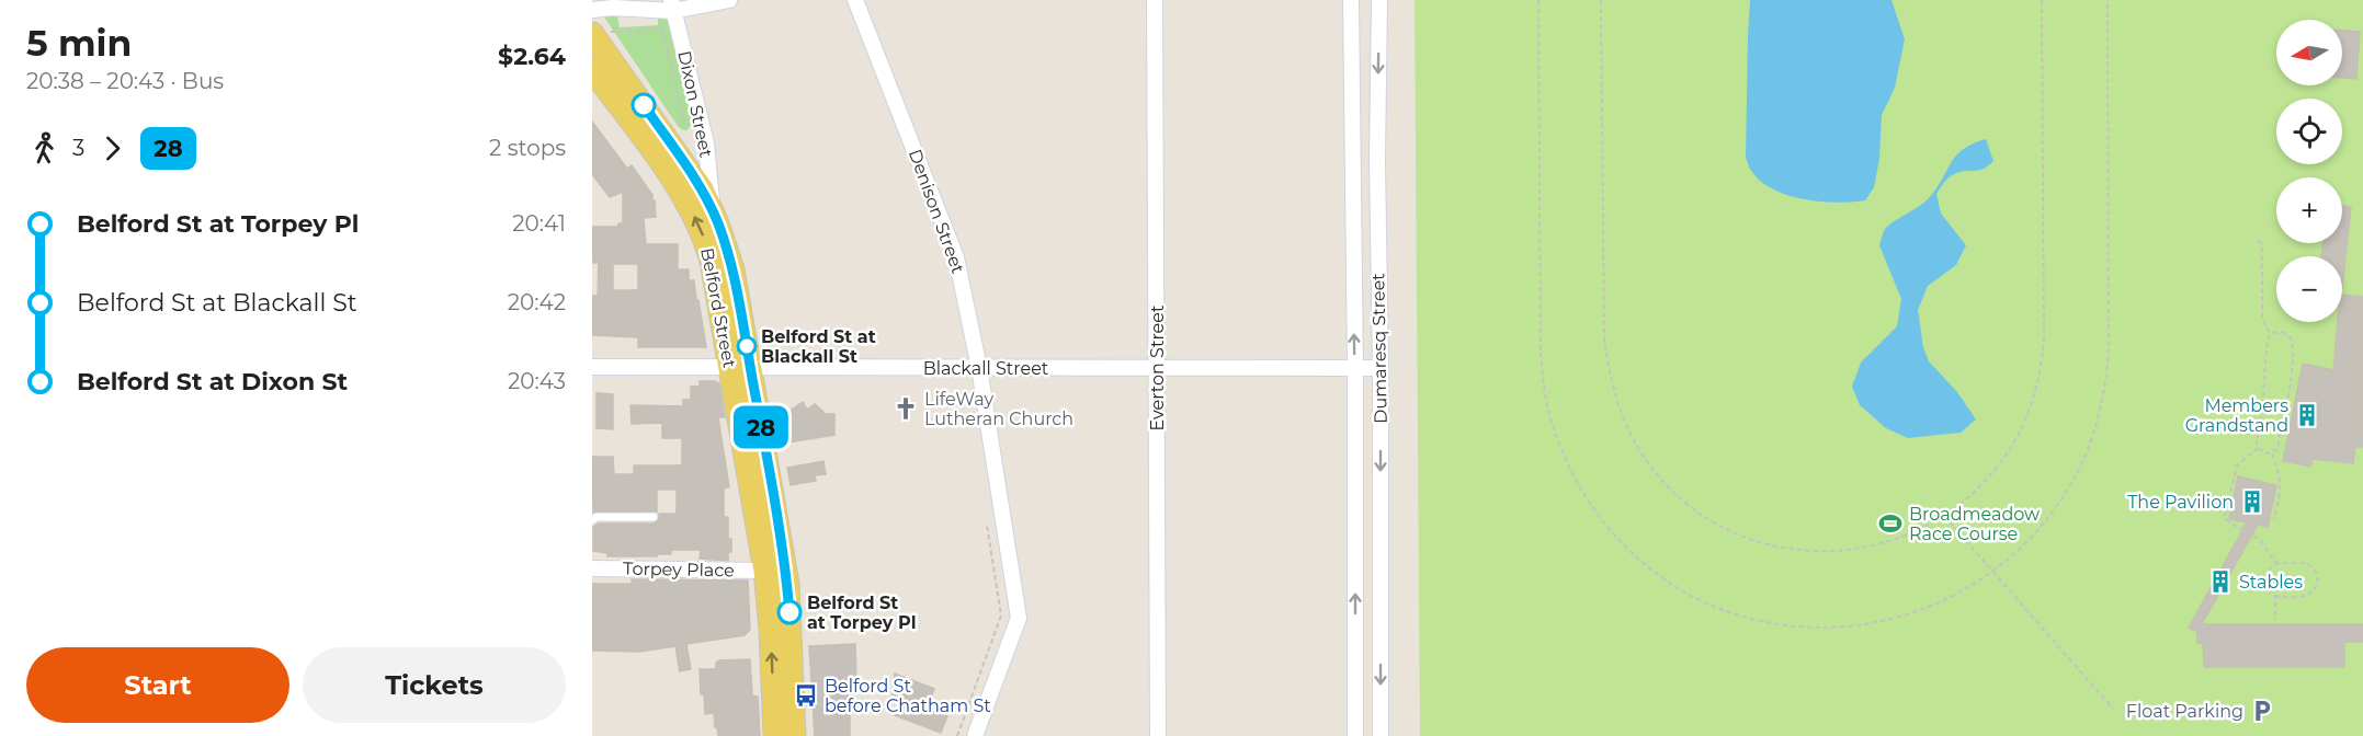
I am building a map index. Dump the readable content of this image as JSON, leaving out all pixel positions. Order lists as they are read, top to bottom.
{
  "streets": {
    "main road": ["Belford Street"],
    "street": [
      "Dixon Street",
      "Denison Street",
      "Dumaresq Street",
      "Blackall Street",
      "Everton Street",
      "Torpey Place"
    ]
  },
  "crossings": [
    ["Dixon Street", "Belford Street"],
    ["Denison Street", "Blackall Street"],
    ["Belford Street", "Blackall Street"],
    ["Belford Street", "Torpey Place"],
    ["Dumaresq Street", "Blackall Street"],
    ["Blackall Street", "Everton Street"]
  ],
  "places": {
    "other": ["Belford St at Blackall St", "Belford St at Torpey Pl"],
    "church": ["LifeWay Lutheran Church"],
    "building": ["Members Grandstand", "The Pavilion", "Stables"],
    "sports": ["Broadmeadow Race Course"],
    "bus stop": ["Belford St before Chatham St"],
    "parking": ["Float Parking"]
  },
  "lines": ["bus line 28"],
  "north": "left",
  "page": {
    "heading": ["5 min", "20:38 – 20:43 · Bus", "$2.64"],
    "on_map": "28",
    "map_buttons": ["+", "−"],
    "legs": ["3", "28", "2 stops"],
    "list": [
      {
        "name": "Belford St at Torpey Pl",
        "value": "20:41"
      },
      {
        "name": "Belford St at Blackall St",
        "value": "20:42"
      },
      {
        "name": "Belford St at Dixon St",
        "value": "20:43"
      }
    ],
    "buttons": ["Start", "Tickets"]
  }
}
